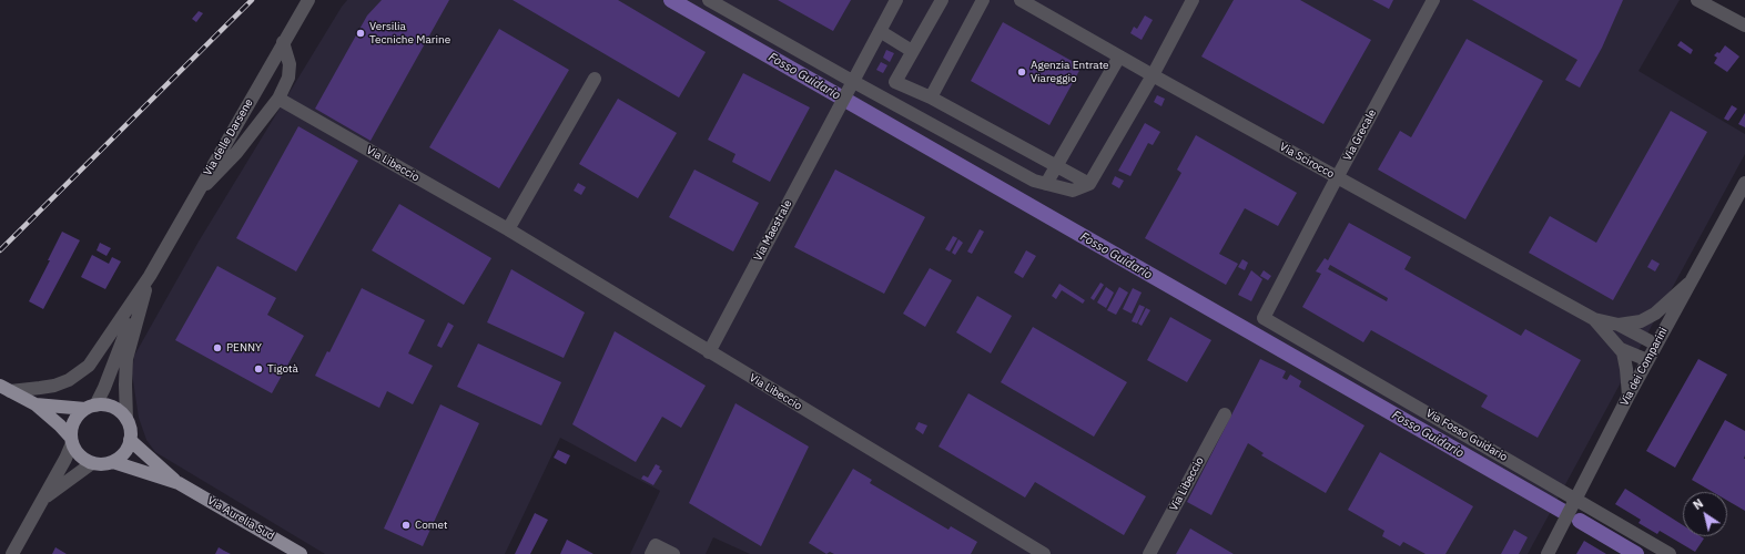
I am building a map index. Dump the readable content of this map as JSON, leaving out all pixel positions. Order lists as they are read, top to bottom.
{
  "streets": {
    "main road": ["Via Aurelia Sud"],
    "street": [
      "Via Grecale",
      "Via delle Darsene",
      "Via Scirocco",
      "Via Libeccio",
      "Via Maestrale",
      "Via dei Comparini",
      "Via Fosso Guidario"
    ]
  },
  "crossings": [
    ["Via Grecale", "Via Scirocco"],
    ["Via Grecale", "Via Fosso Guidario"],
    ["Via delle Darsene", "Via Aurelia Sud"],
    ["Via Scirocco", "Via dei Comparini"],
    ["Via Libeccio", "Via Maestrale"],
    ["Via dei Comparini", "Via Fosso Guidario"]
  ],
  "water": ["Fosso Guidario"],
  "places": [
    "Versilia Tecniche Marine",
    "Agenzia Entrate Viareggio",
    "PENNY",
    "Tigotà",
    "Comet"
  ],
  "north": "top left"
}
